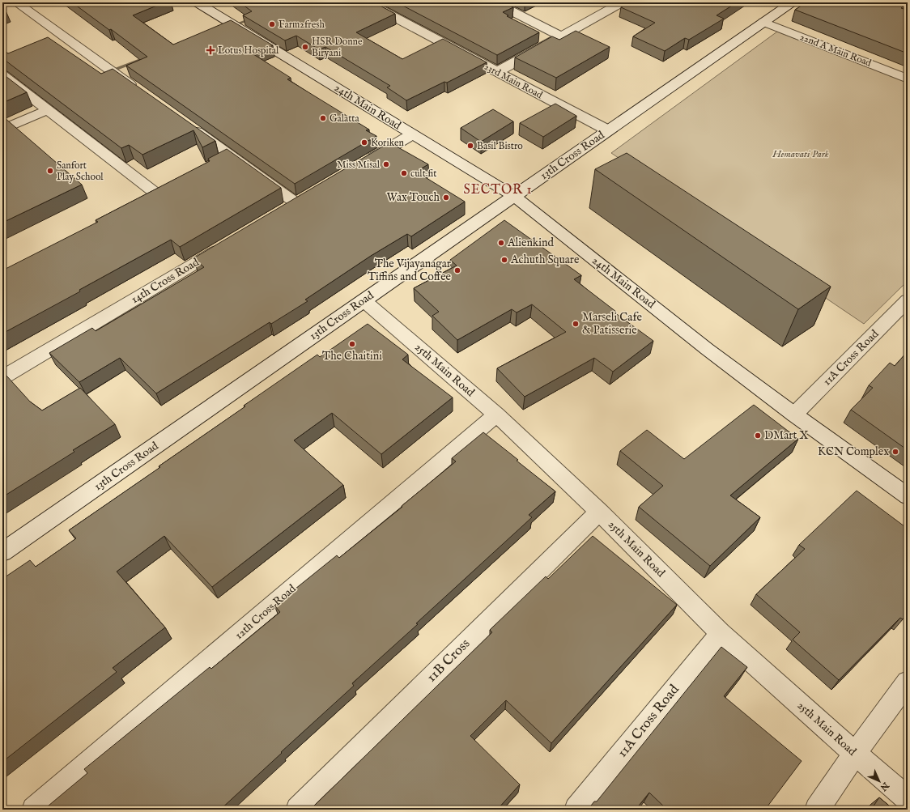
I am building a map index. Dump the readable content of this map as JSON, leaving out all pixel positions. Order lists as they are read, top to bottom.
{
  "streets": {
    "street": [
      "22nd A Main Road",
      "23rd Main Road",
      "24th Main Road",
      "13th Cross Road",
      "14th Cross Road",
      "11A Cross Road",
      "25th Main Road",
      "12th Cross Road",
      "11B Cross"
    ]
  },
  "crossings": [
    ["22nd A Main Road", "13th Cross Road"],
    ["23rd Main Road", "13th Cross Road"],
    ["24th Main Road", "13th Cross Road"],
    ["24th Main Road", "11A Cross Road"],
    ["13th Cross Road", "25th Main Road"],
    ["11A Cross Road", "25th Main Road"],
    ["25th Main Road", "12th Cross Road"],
    ["25th Main Road", "11B Cross"]
  ],
  "districts": ["SECTOR 1"],
  "parks": ["Hemavati Park"],
  "places": {
    "other": [
      "Farm2fresh",
      "HSR Donne Biryani",
      "Galatta",
      "Koriken",
      "Basil Bistro",
      "Miss Misal",
      "Sanfort Play School",
      "cult.fit",
      "Wax Touch",
      "Alienkind",
      "Achuth Square",
      "The Vijayanagar Tiffins and Coffee",
      "Marseli Cafe & Patisserie",
      "The Chaitini",
      "DMart X",
      "KCN Complex"
    ],
    "health": ["Lotus Hospital"]
  },
  "north": "bottom right"
}
